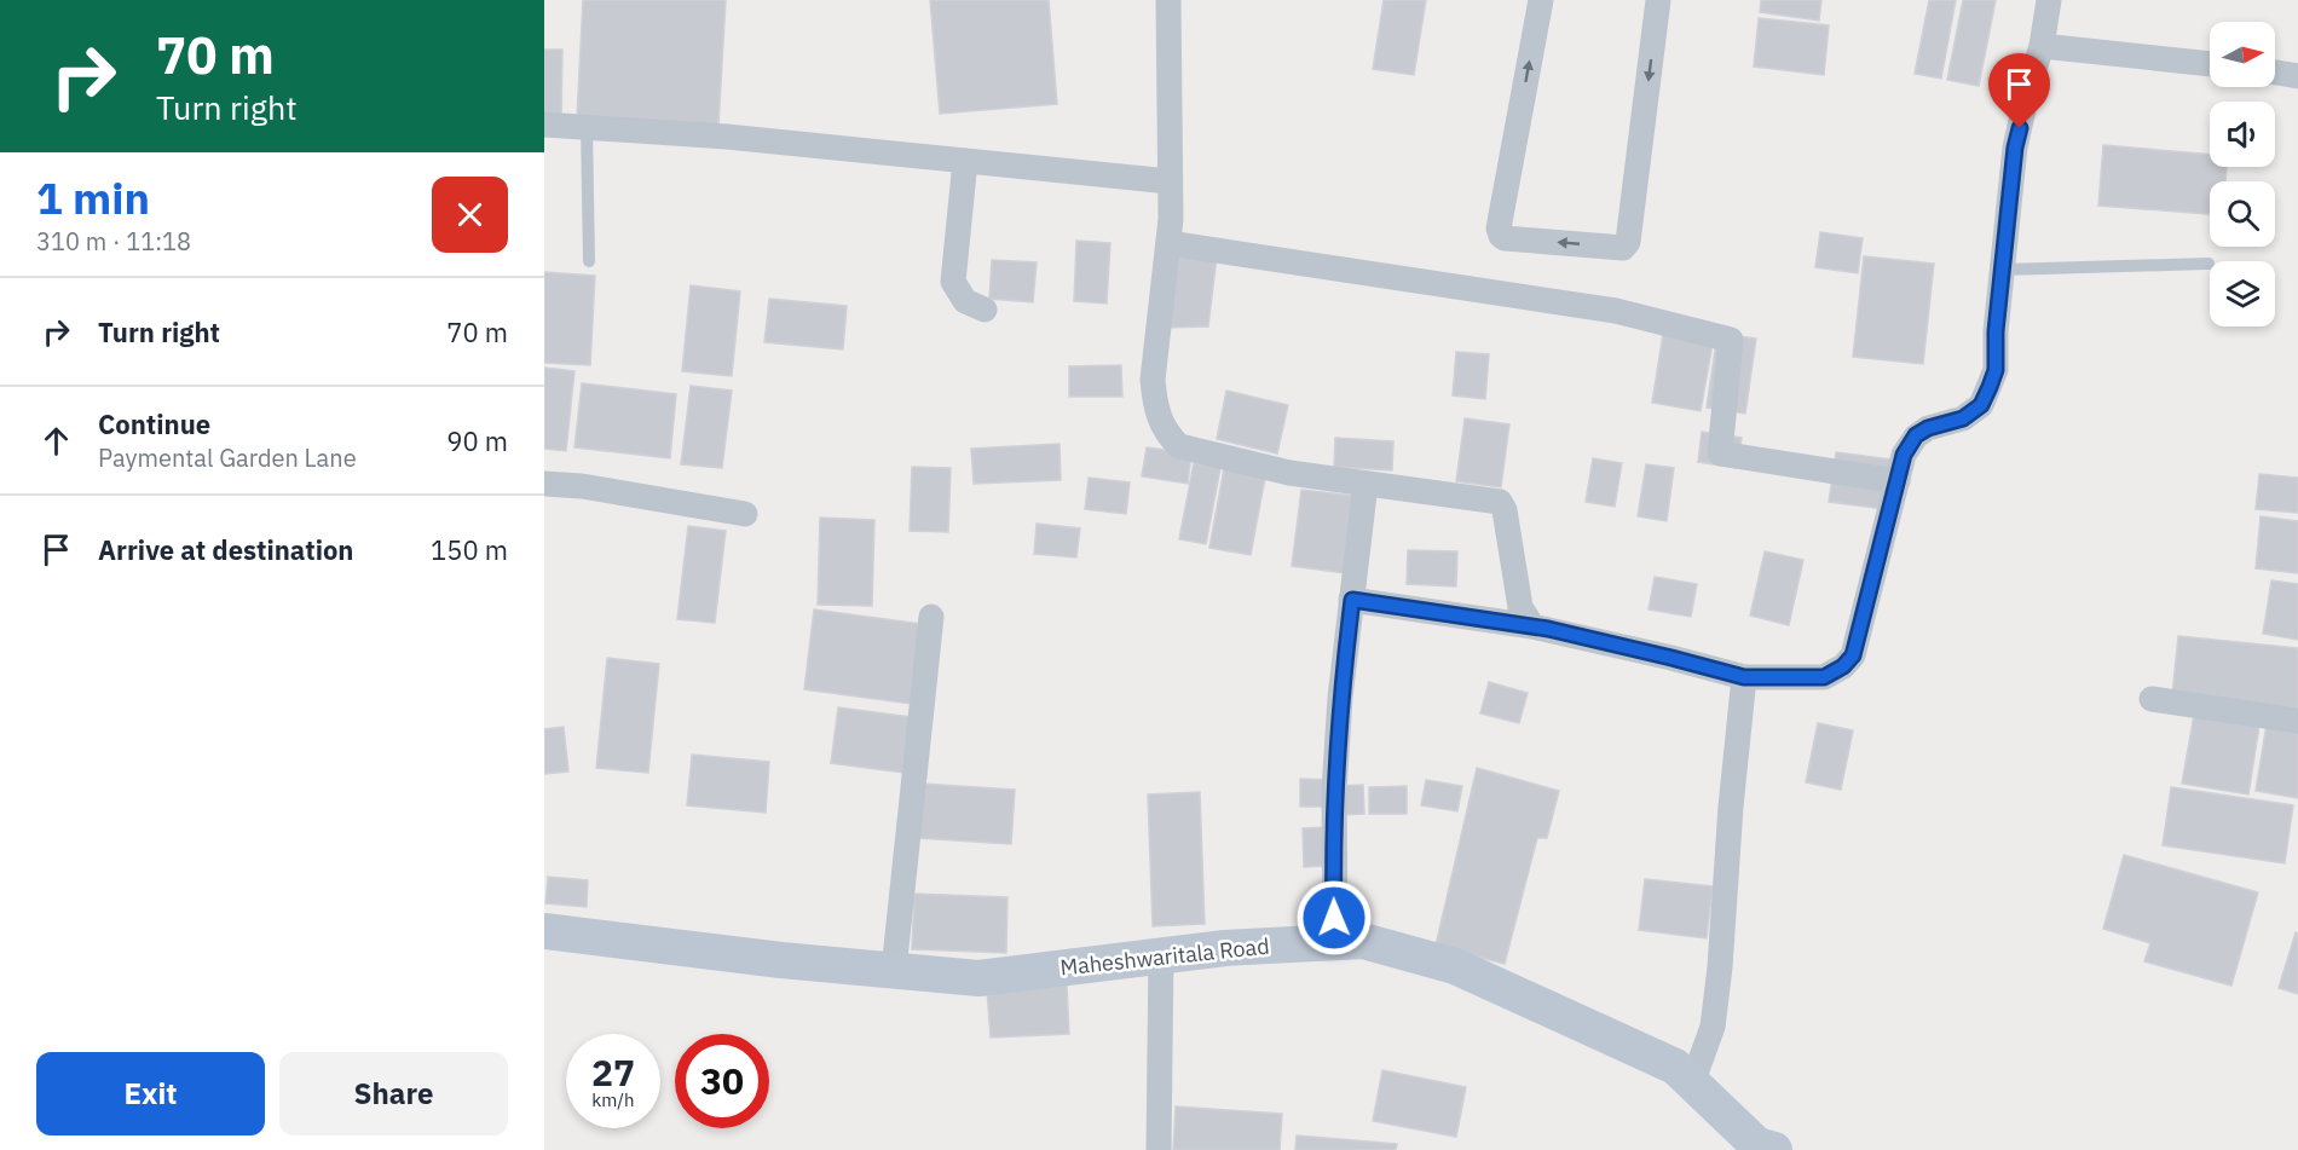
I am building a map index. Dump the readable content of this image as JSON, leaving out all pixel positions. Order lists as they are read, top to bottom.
{
  "streets": {
    "street": ["Maheshwaritala Road"]
  },
  "north": "right",
  "page": {
    "turn": ["70 m", "Turn right"],
    "heading": ["1 min", "310 m · 11:18"],
    "list": [
      {
        "name": "Turn right",
        "value": "70 m"
      },
      {
        "name": "Continue",
        "note": "Paymental Garden Lane",
        "value": "90 m"
      },
      {
        "name": "Arrive at destination",
        "value": "150 m"
      }
    ],
    "speed": "27 km/h",
    "limit": "30",
    "buttons": ["Exit", "Share"]
  }
}
